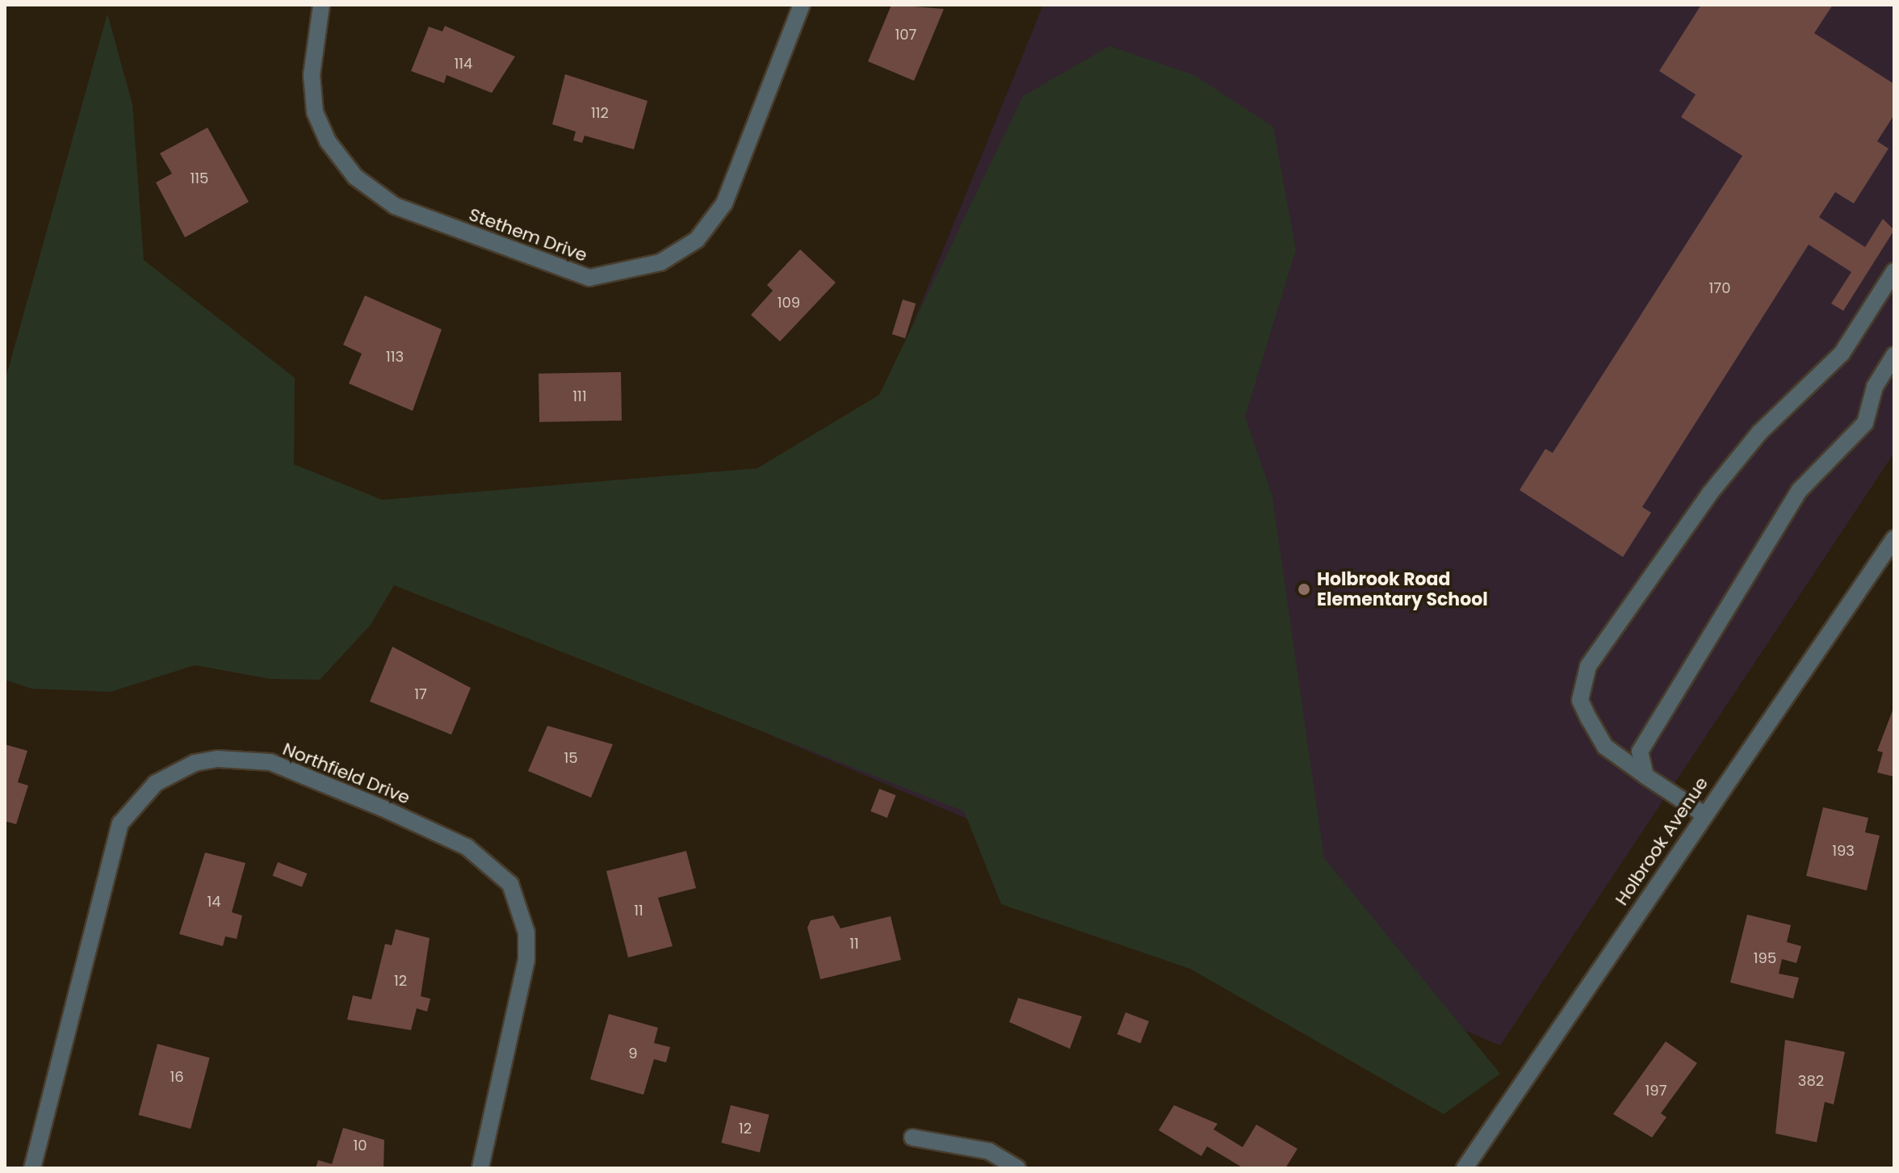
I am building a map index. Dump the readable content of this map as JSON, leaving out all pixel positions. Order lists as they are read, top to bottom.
{
  "streets": {
    "street": ["Stethem Drive", "Northfield Drive", "Holbrook Avenue"]
  },
  "places": ["Holbrook Road Elementary School"],
  "house_numbers": [
    "107",
    "114",
    "112",
    "115",
    "170",
    "109",
    "113",
    "111",
    "17",
    "15",
    "193",
    "14",
    "11",
    "11",
    "195",
    "12",
    "9",
    "16",
    "382",
    "197",
    "12",
    "10"
  ]
}
